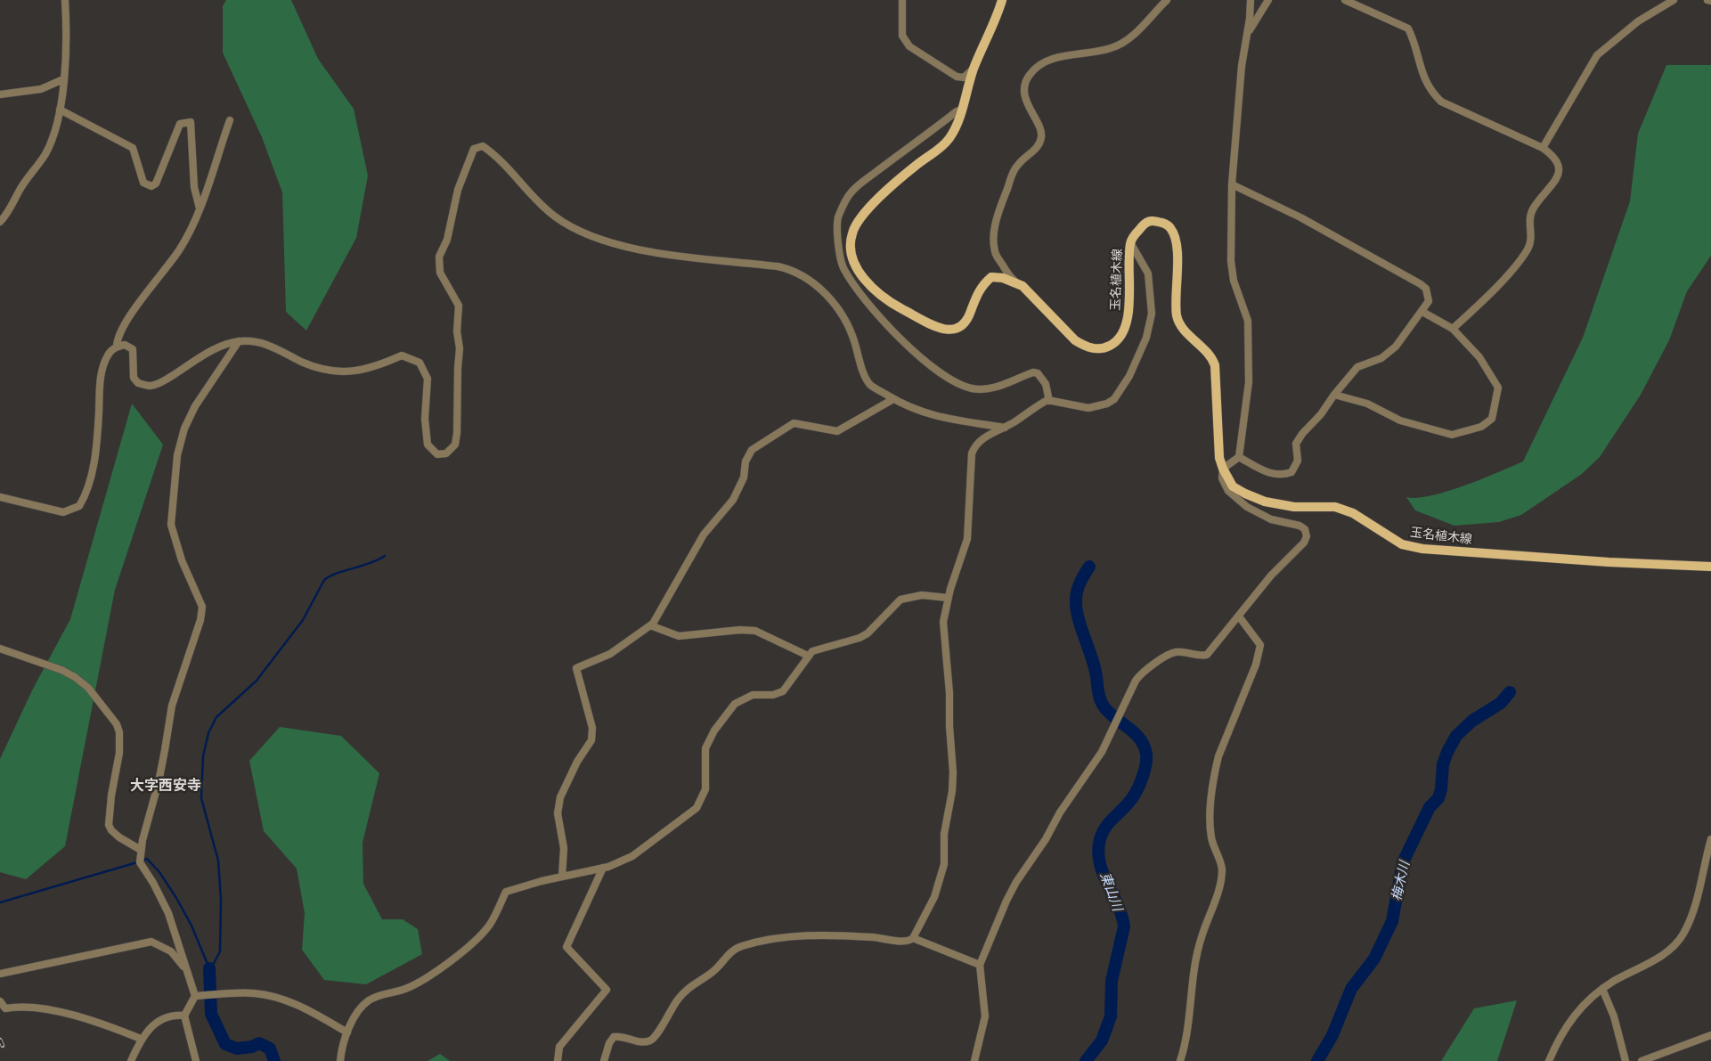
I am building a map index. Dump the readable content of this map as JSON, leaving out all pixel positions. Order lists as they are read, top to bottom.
{
  "streets": {
    "main road": ["玉名植木線"]
  },
  "districts": ["大字西安寺"],
  "water": ["梅木川", "東山川"]
}
